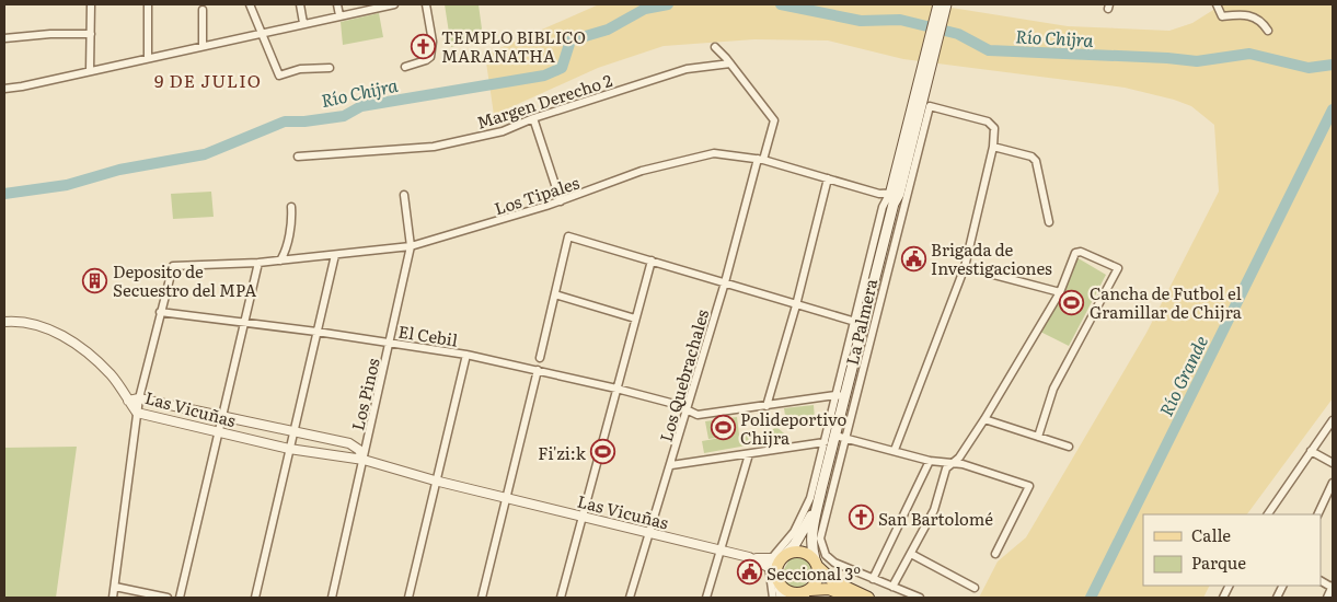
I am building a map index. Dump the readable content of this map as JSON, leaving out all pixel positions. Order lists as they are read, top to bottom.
{
  "streets": {
    "street": [
      "Margen Derecho 2",
      "Los Tipales",
      "La Palmera",
      "El Cebil",
      "Los Quebrachales",
      "Los Pinos",
      "Las Vicuñas"
    ]
  },
  "crossings": [
    ["Margen Derecho 2", "Los Quebrachales"],
    ["Los Tipales", "El Cebil"],
    ["Los Tipales", "Los Quebrachales"],
    ["Los Tipales", "Los Pinos"],
    ["El Cebil", "Los Quebrachales"],
    ["El Cebil", "Los Pinos"],
    ["Los Quebrachales", "Las Vicuñas"],
    ["Los Pinos", "Las Vicuñas"]
  ],
  "districts": ["9 DE JULIO"],
  "water": ["Río Chijra", "Río Grande"],
  "places": {
    "church": ["TEMPLO BIBLICO MARANATHA", "San Bartolomé"],
    "public building": ["Brigada de Investigaciones", "Seccional 3º"],
    "building": ["Deposito de Secuestro del MPA"],
    "sports": ["Cancha de Futbol el Gramillar de Chijra", "Polideportivo Chijra", "Fi'zi:k"]
  },
  "legend": ["Calle", "Parque"]
}
